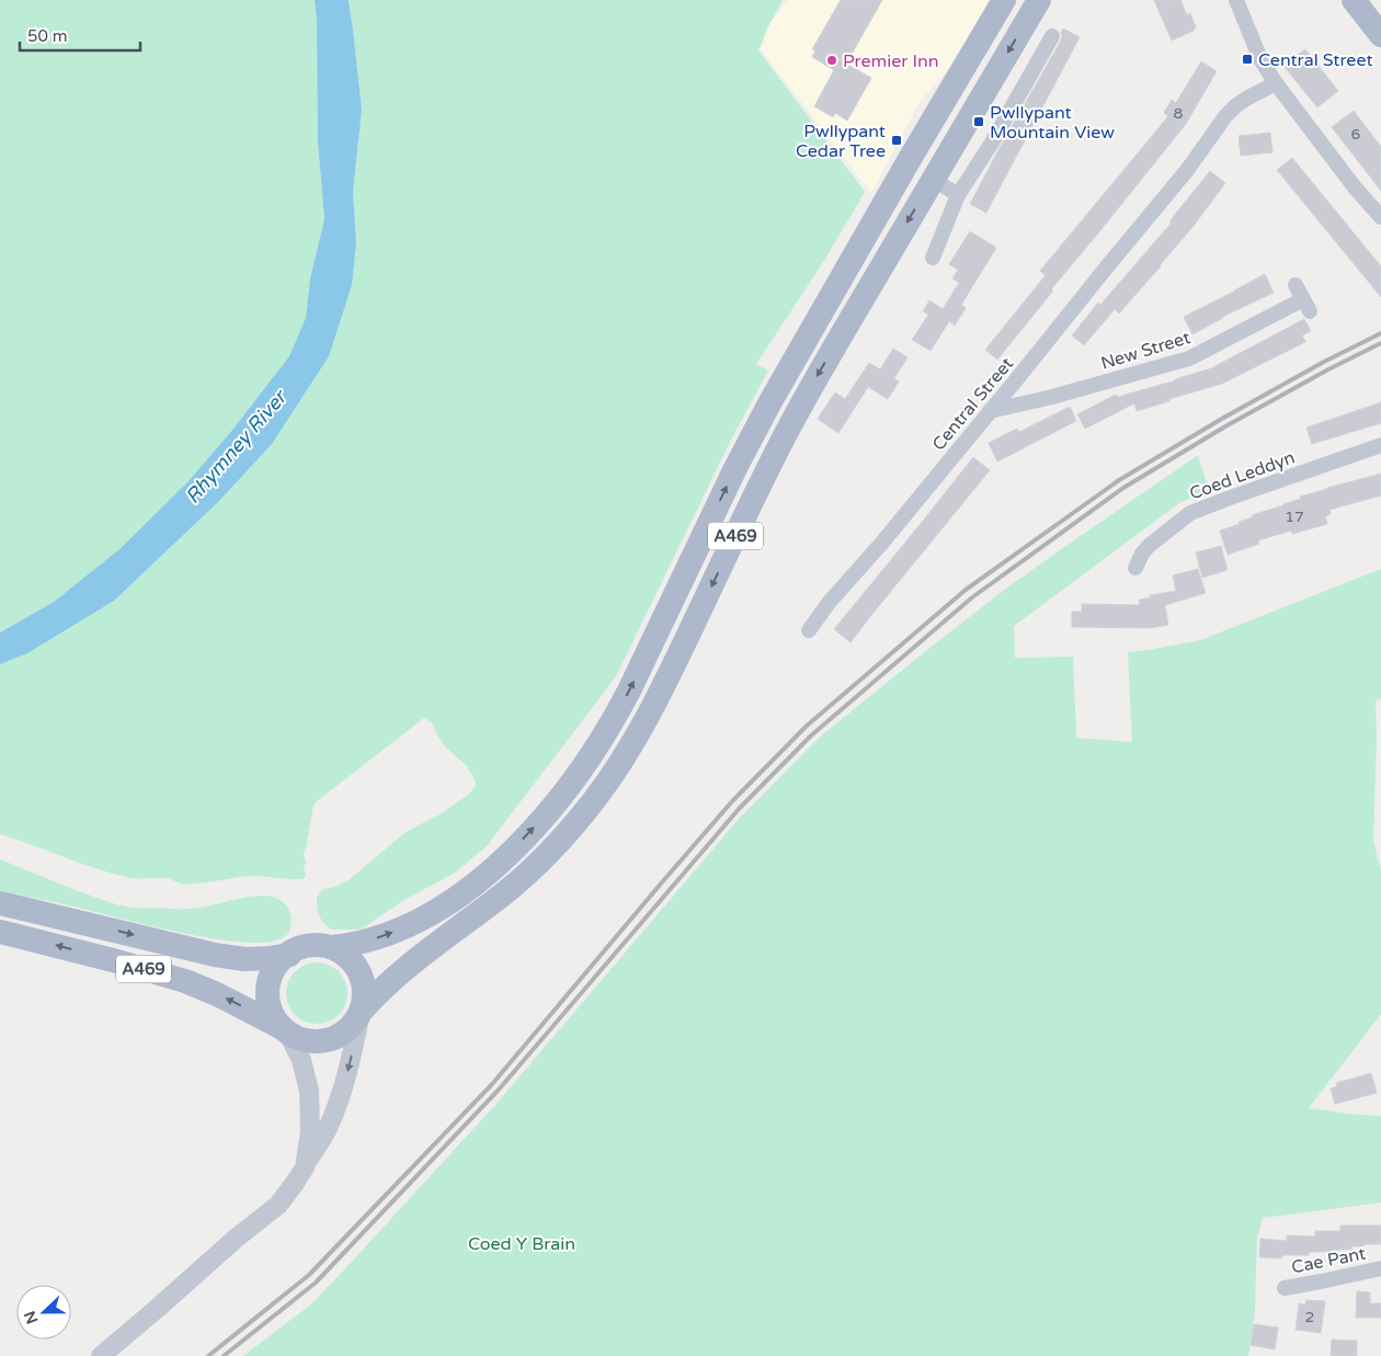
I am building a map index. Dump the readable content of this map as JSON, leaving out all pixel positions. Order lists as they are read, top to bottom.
{
  "streets": {
    "main road": ["A469"],
    "street": [
      "New Street",
      "Central Street",
      "Coed Leddyn",
      "Cae Pant"
    ]
  },
  "crossings": [
    ["New Street", "Central Street"]
  ],
  "water": ["Rhymney River"],
  "parks": ["Coed Y Brain"],
  "places": {
    "transit": ["Central Street", "Pwllypant Mountain View", "Pwllypant Cedar Tree"],
    "other": ["Premier Inn"]
  },
  "house_numbers": [
    "8",
    "6",
    "17",
    "2"
  ],
  "scale_bar": "50 m",
  "north": "left"
}
